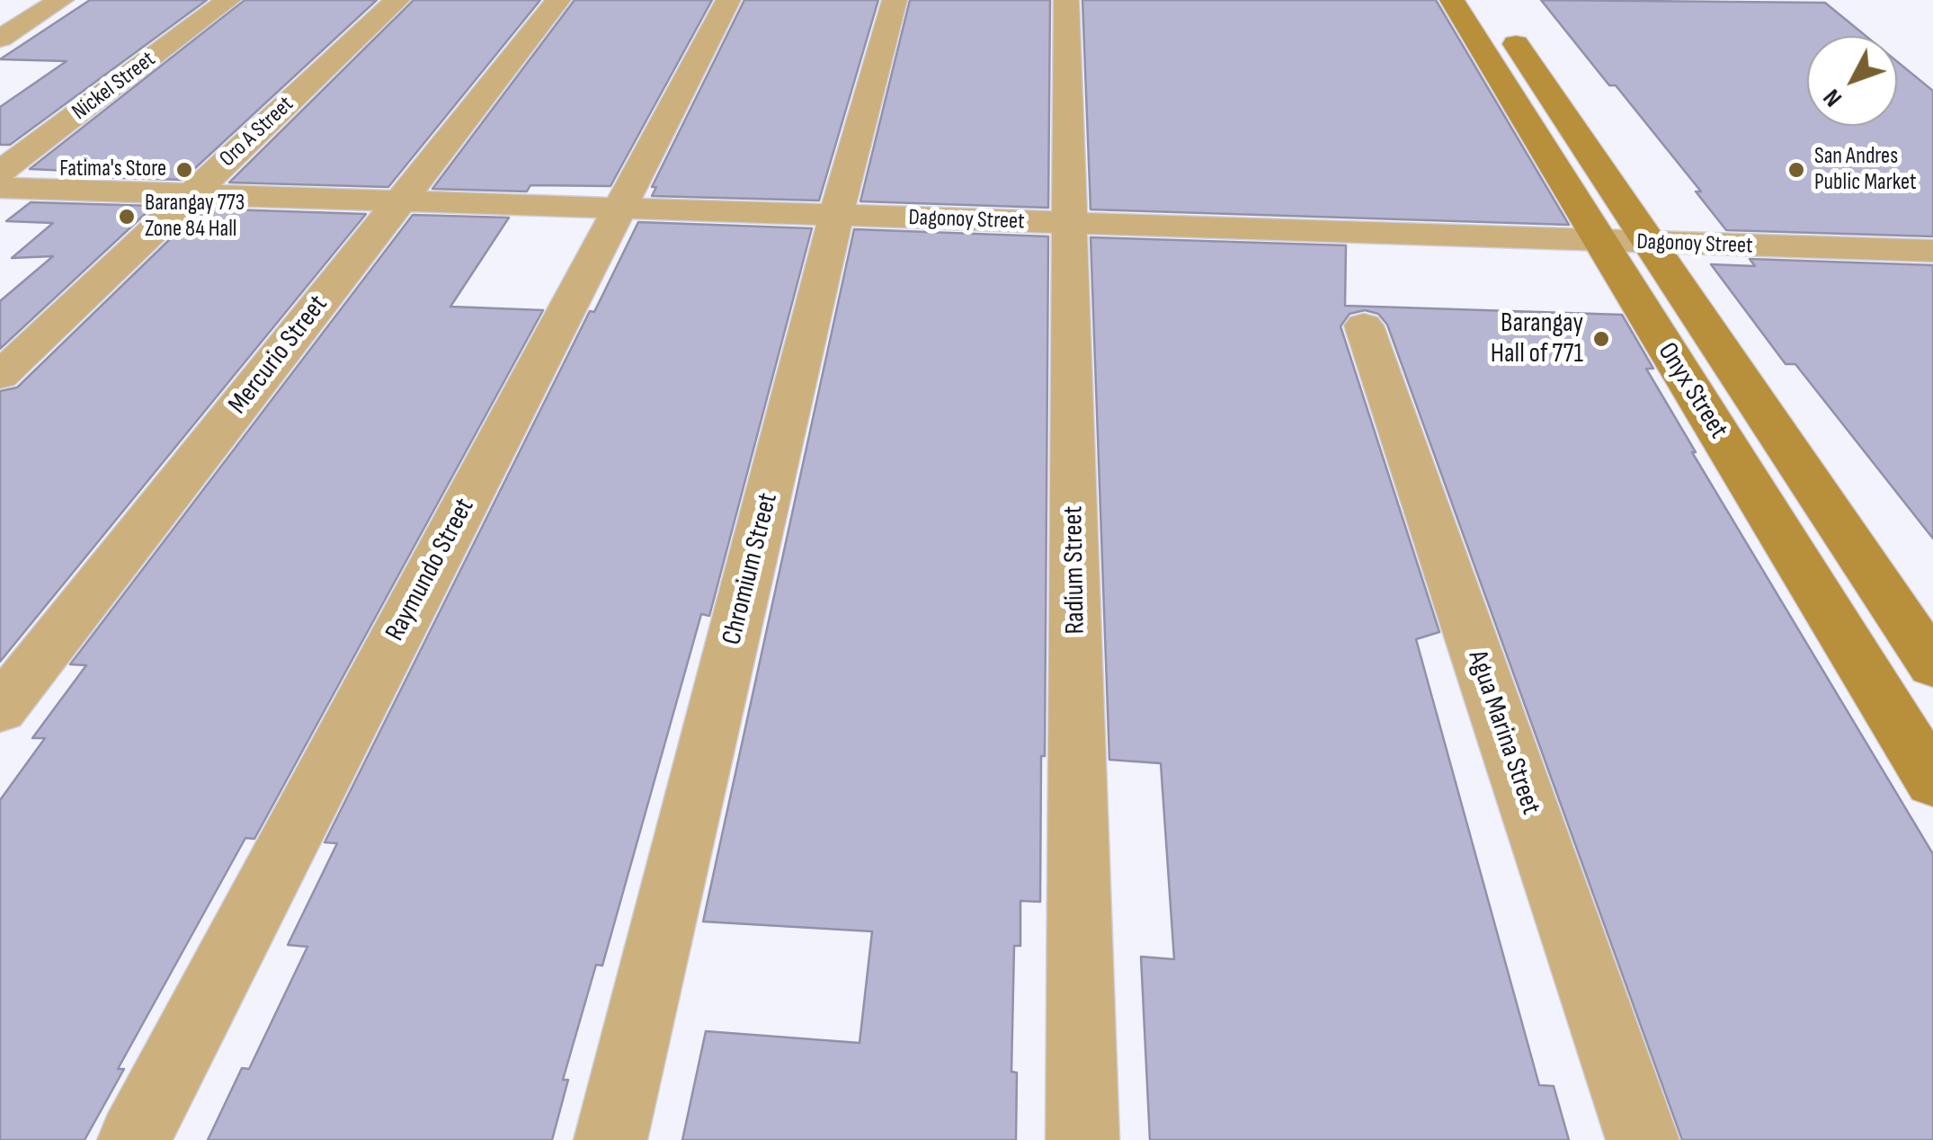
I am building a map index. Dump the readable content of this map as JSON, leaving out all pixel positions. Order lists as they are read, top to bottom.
{
  "streets": {
    "main road": ["Onyx Street"],
    "street": [
      "Nickel Street",
      "Oro A Street",
      "Dagonoy Street",
      "Mercurio Street",
      "Chromium Street",
      "Raymundo Street",
      "Radium Street",
      "Agua Marina Street"
    ]
  },
  "crossings": [
    ["Oro A Street", "Dagonoy Street"],
    ["Dagonoy Street", "Mercurio Street"],
    ["Dagonoy Street", "Onyx Street"],
    ["Dagonoy Street", "Chromium Street"],
    ["Dagonoy Street", "Raymundo Street"],
    ["Dagonoy Street", "Radium Street"]
  ],
  "places": [
    "Fatima's Store",
    "San Andres Public Market",
    "Barangay 773 Zone 84 Hall",
    "Barangay Hall of 771"
  ],
  "north": "bottom left"
}
